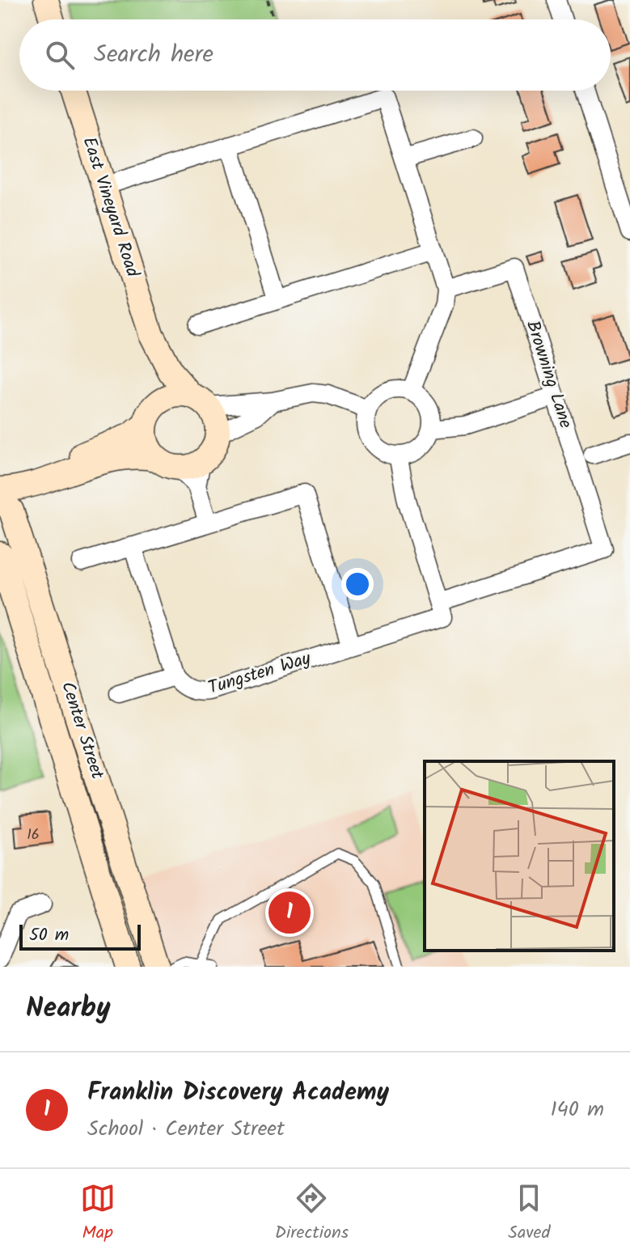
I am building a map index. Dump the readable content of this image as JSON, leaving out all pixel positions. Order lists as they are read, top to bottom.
{
  "streets": {
    "street": [
      "East Vineyard Road",
      "Browning Lane",
      "Tungsten Way",
      "Center Street"
    ]
  },
  "crossings": [
    ["Browning Lane", "Tungsten Way"]
  ],
  "house_numbers": ["16"],
  "scale_bar": "50 m",
  "page": {
    "search": "Search here",
    "pins": "1",
    "scale": "50 m",
    "heading": "Nearby",
    "list": [
      {
        "mark": "1",
        "name": "Franklin Discovery Academy",
        "note": "School · Center Street",
        "value": "140 m"
      }
    ],
    "nav": ["Map", "Directions", "Saved"]
  }
}
